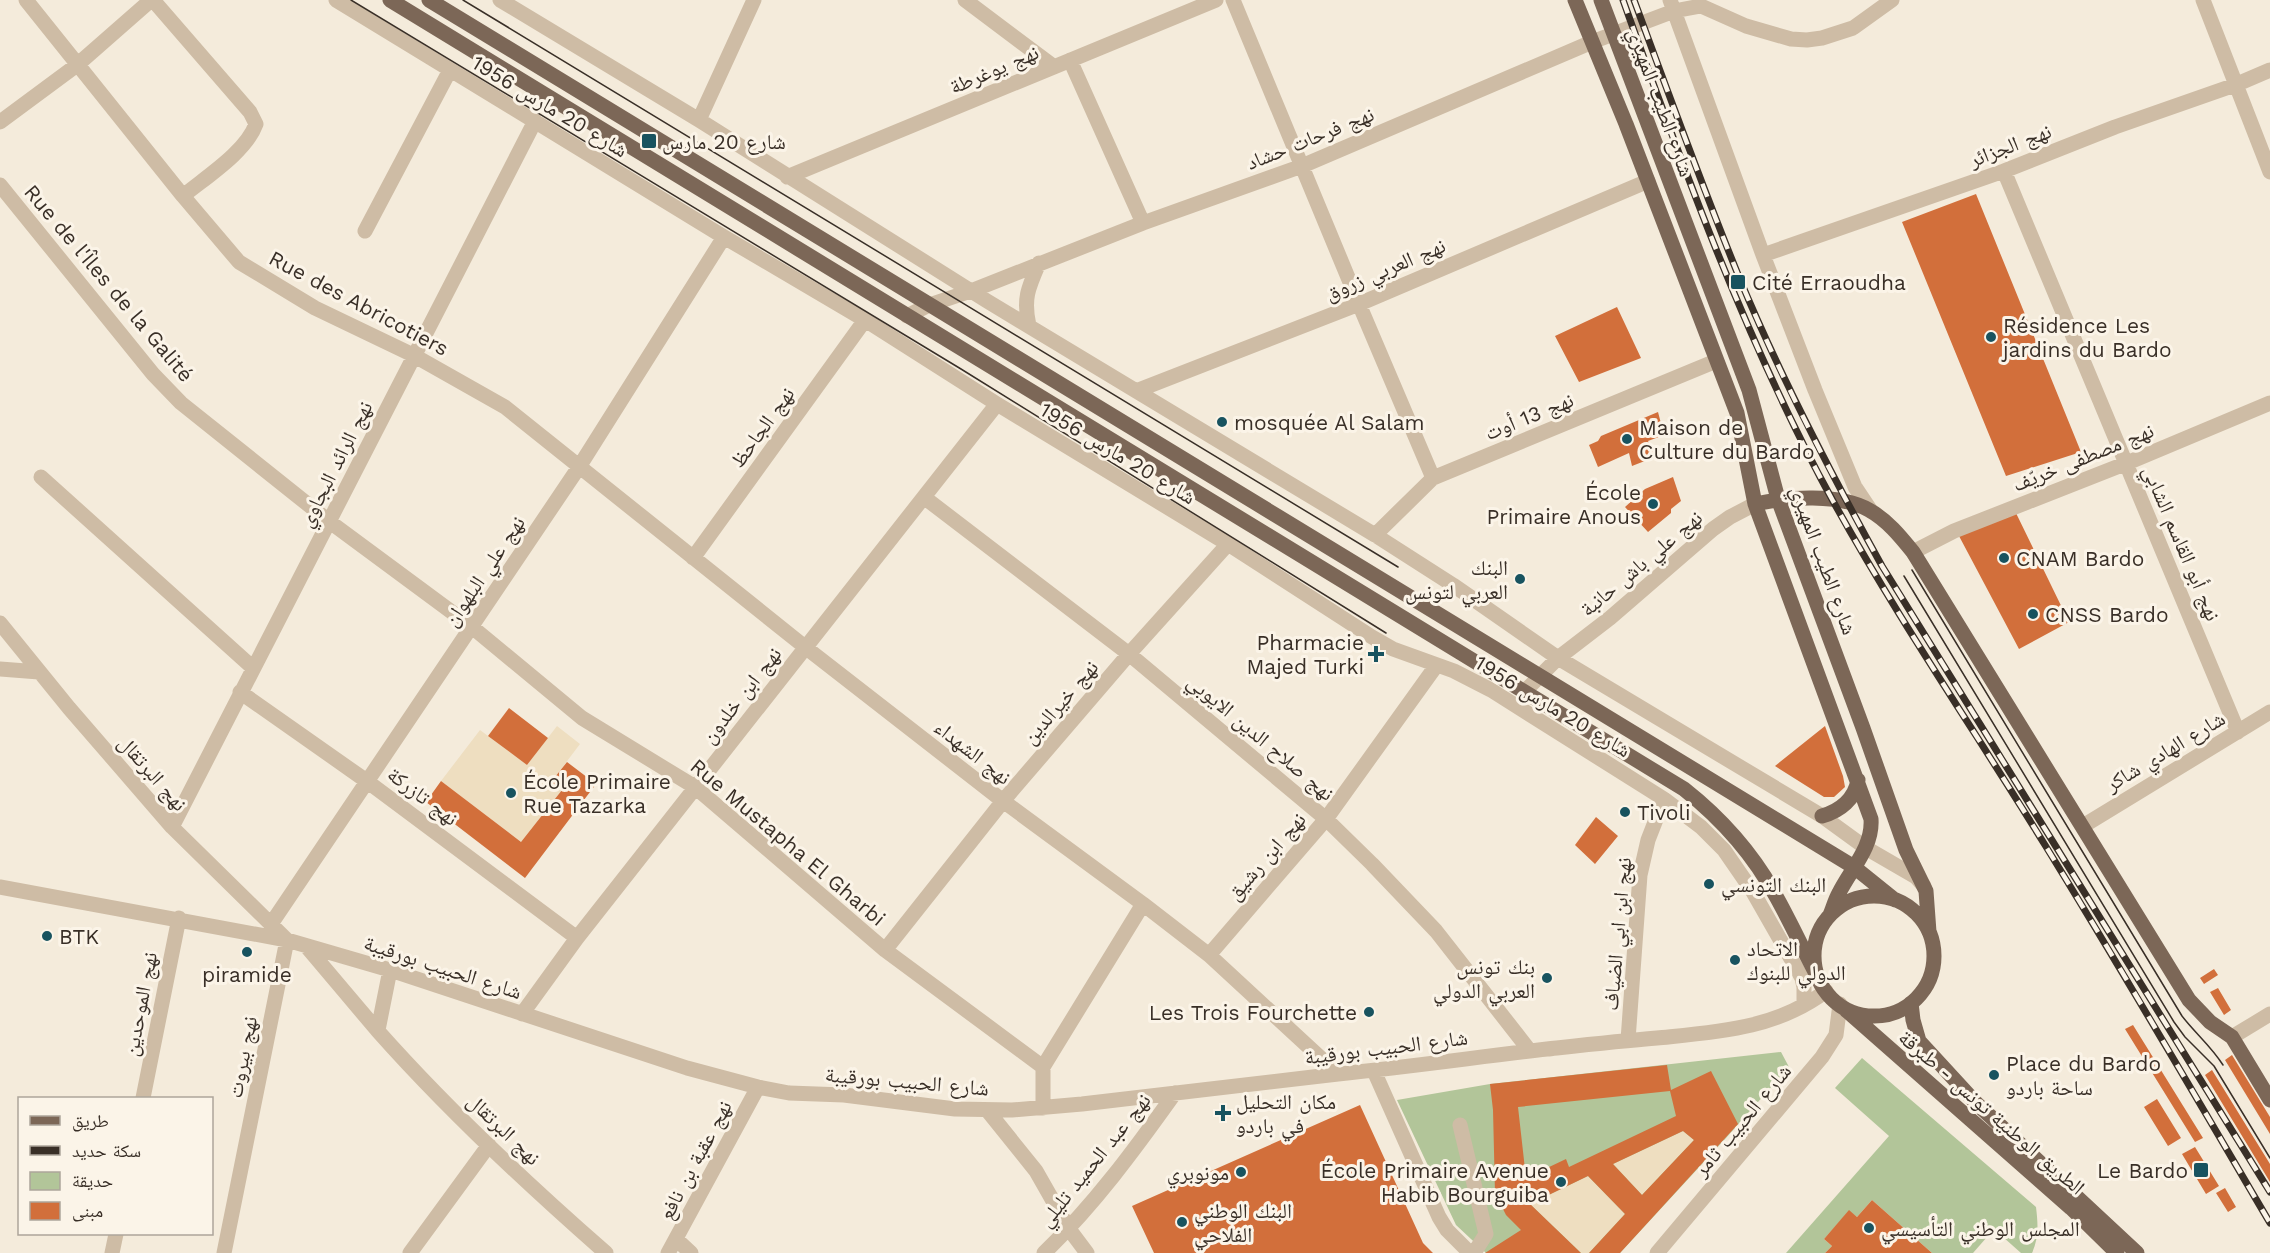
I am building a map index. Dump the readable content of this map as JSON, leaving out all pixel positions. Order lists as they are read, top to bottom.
{
  "streets": {
    "main road": ["شارع الطيب المهيري", "شارع 20 مارس 1956", "الطريق الوطنية تونس - طبرقة"],
    "street": [
      "نهج يوغرطة",
      "نهج فرحات حشاد",
      "نهج الجزائر",
      "نهج العربي زروق",
      "Rue de l'Îles de la Galité",
      "Rue des Abricotiers",
      "نهج 13 أوت",
      "نهج الجاحظ",
      "نهج مصطفى خريّف",
      "نهج الرائد البجاوي",
      "نهج أبو القاسم الشابي",
      "نهج علي باش حانبة",
      "نهج علي البلهوان",
      "نهج ابن خلدون",
      "نهج خيرالدين",
      "نهج صلاح الدين الايوبي",
      "شارع الهادي شاكر",
      "نهج الشهداء",
      "نهج البرتقال",
      "نهج تازركة",
      "Rue Mustapha El Gharbi",
      "نهج ابن رشيق",
      "نهج ابن ابي الضياف",
      "شارع الحبيب بورقيبة",
      "نهج الموحدين",
      "نهج بيروت",
      "شارع الحبيب ثامر",
      "نهج عقبة بن نافع",
      "نهج عبد الحميد تليلي"
    ]
  },
  "crossings": [
    ["نهج يوغرطة", "شارع 20 مارس 1956"],
    ["شارع الطيب المهيري", "شارع 20 مارس 1956"],
    ["شارع الطيب المهيري", "نهج فرحات حشاد"],
    ["شارع الطيب المهيري", "نهج العربي زروق"],
    ["شارع الطيب المهيري", "نهج 13 أوت"],
    ["شارع الطيب المهيري", "نهج علي باش حانبة"],
    ["شارع الطيب المهيري", "شارع الحبيب بورقيبة"],
    ["شارع الطيب المهيري", "الطريق الوطنية تونس - طبرقة"],
    ["شارع الطيب المهيري", "شارع الحبيب ثامر"],
    ["شارع 20 مارس 1956", "نهج فرحات حشاد"],
    ["شارع 20 مارس 1956", "نهج العربي زروق"],
    ["شارع 20 مارس 1956", "نهج 13 أوت"],
    ["شارع 20 مارس 1956", "نهج الجاحظ"],
    ["شارع 20 مارس 1956", "نهج الرائد البجاوي"],
    ["شارع 20 مارس 1956", "نهج علي باش حانبة"],
    ["شارع 20 مارس 1956", "نهج علي البلهوان"],
    ["شارع 20 مارس 1956", "نهج ابن خلدون"],
    ["شارع 20 مارس 1956", "نهج خيرالدين"],
    ["شارع 20 مارس 1956", "نهج ابن رشيق"],
    ["شارع 20 مارس 1956", "نهج ابن ابي الضياف"],
    ["شارع 20 مارس 1956", "شارع الحبيب بورقيبة"],
    ["شارع 20 مارس 1956", "الطريق الوطنية تونس - طبرقة"],
    ["شارع 20 مارس 1956", "شارع الحبيب ثامر"],
    ["نهج الجزائر", "نهج أبو القاسم الشابي"],
    ["Rue de l'Îles de la Galité", "نهج الرائد البجاوي"],
    ["Rue de l'Îles de la Galité", "نهج علي البلهوان"],
    ["Rue de l'Îles de la Galité", "Rue Mustapha El Gharbi"],
    ["Rue des Abricotiers", "نهج الرائد البجاوي"],
    ["Rue des Abricotiers", "نهج علي البلهوان"],
    ["Rue des Abricotiers", "نهج الشهداء"],
    ["نهج الجاحظ", "نهج الشهداء"],
    ["نهج مصطفى خريّف", "نهج أبو القاسم الشابي"],
    ["نهج الرائد البجاوي", "نهج البرتقال"],
    ["نهج الرائد البجاوي", "نهج تازركة"],
    ["نهج أبو القاسم الشابي", "شارع الهادي شاكر"],
    ["نهج علي البلهوان", "نهج الشهداء"],
    ["نهج علي البلهوان", "نهج البرتقال"],
    ["نهج علي البلهوان", "نهج تازركة"],
    ["نهج علي البلهوان", "Rue Mustapha El Gharbi"],
    ["نهج ابن خلدون", "نهج صلاح الدين الايوبي"],
    ["نهج ابن خلدون", "نهج الشهداء"],
    ["نهج ابن خلدون", "نهج تازركة"],
    ["نهج ابن خلدون", "Rue Mustapha El Gharbi"],
    ["نهج ابن خلدون", "شارع الحبيب بورقيبة"],
    ["نهج خيرالدين", "نهج صلاح الدين الايوبي"],
    ["نهج خيرالدين", "نهج الشهداء"],
    ["نهج خيرالدين", "Rue Mustapha El Gharbi"],
    ["نهج صلاح الدين الايوبي", "نهج ابن رشيق"],
    ["نهج صلاح الدين الايوبي", "شارع الحبيب بورقيبة"],
    ["نهج الشهداء", "نهج ابن رشيق"],
    ["نهج الشهداء", "شارع الحبيب بورقيبة"],
    ["نهج البرتقال", "شارع الحبيب بورقيبة"],
    ["نهج البرتقال", "نهج بيروت"],
    ["نهج ابن ابي الضياف", "شارع الحبيب بورقيبة"],
    ["شارع الحبيب بورقيبة", "نهج الموحدين"],
    ["شارع الحبيب بورقيبة", "نهج بيروت"],
    ["شارع الحبيب بورقيبة", "الطريق الوطنية تونس - طبرقة"],
    ["شارع الحبيب بورقيبة", "شارع الحبيب ثامر"],
    ["شارع الحبيب بورقيبة", "نهج عقبة بن نافع"],
    ["شارع الحبيب بورقيبة", "نهج عبد الحميد تليلي"],
    ["الطريق الوطنية تونس - طبرقة", "شارع الحبيب ثامر"]
  ],
  "places": {
    "transit": ["شارع 20 مارس", "Cité Erraoudha", "Le Bardo"],
    "other": [
      "Résidence Les jardins du Bardo",
      "mosquée Al Salam",
      "Maison de Culture du Bardo",
      "École Primaire Anous",
      "CNAM Bardo",
      "البنك العربي لتونس",
      "CNSS Bardo",
      "École Primaire Rue Tazarka",
      "Tivoli",
      "البنك التونسي",
      "BTK",
      "piramide",
      "الاتحاد الدولي للبنوك",
      "بنك تونس العربي الدولي",
      "Les Trois Fourchette",
      "Place du Bardo ساحة باردو",
      "مونوبري",
      "École Primaire Avenue Habib Bourguiba",
      "البنك الوطني الفلاحي",
      "المجلس الوطني التأسيسي"
    ],
    "health": ["Pharmacie Majed Turki", "مكان التحليل في باردو"]
  },
  "legend": [
    "طريق",
    "سكة حديد",
    "حديقة",
    "مبنى"
  ]
}
